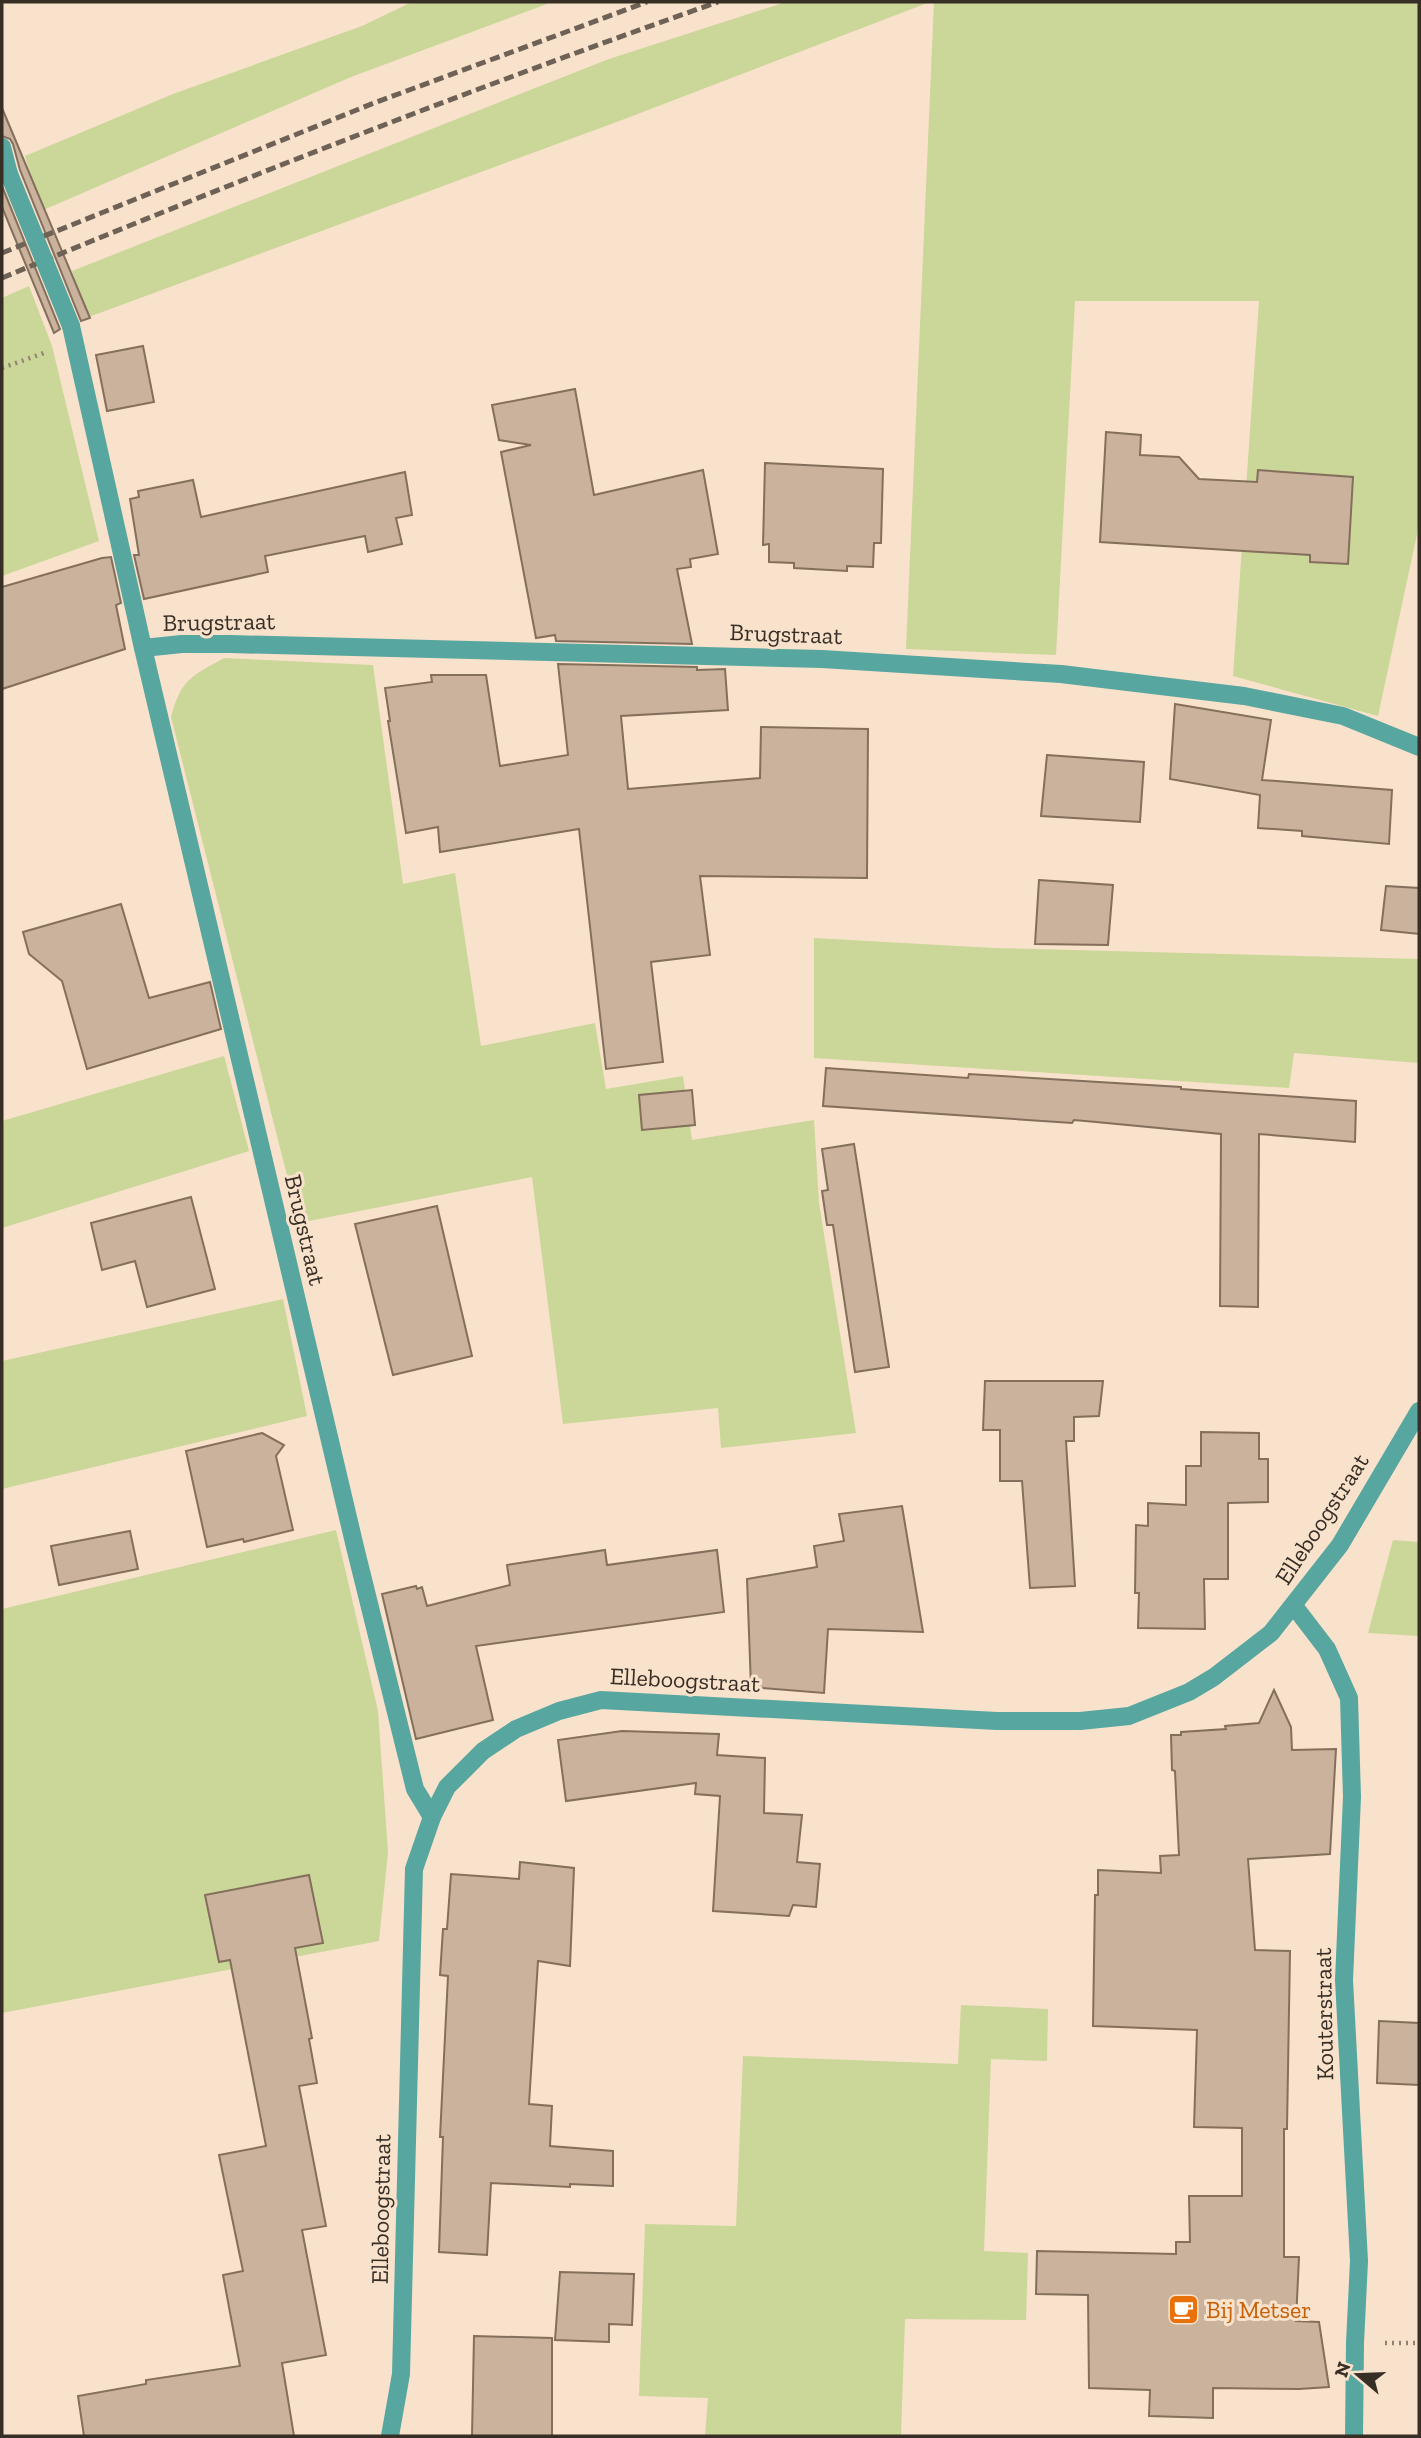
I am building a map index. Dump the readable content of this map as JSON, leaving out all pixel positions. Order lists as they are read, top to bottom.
{
  "streets": {
    "street": ["Brugstraat", "Elleboogstraat", "Kouterstraat"]
  },
  "crossings": [
    ["Brugstraat", "Elleboogstraat"],
    ["Elleboogstraat", "Kouterstraat"]
  ],
  "places": {
    "cafe": ["Bij Metser"]
  },
  "north": "left"
}
